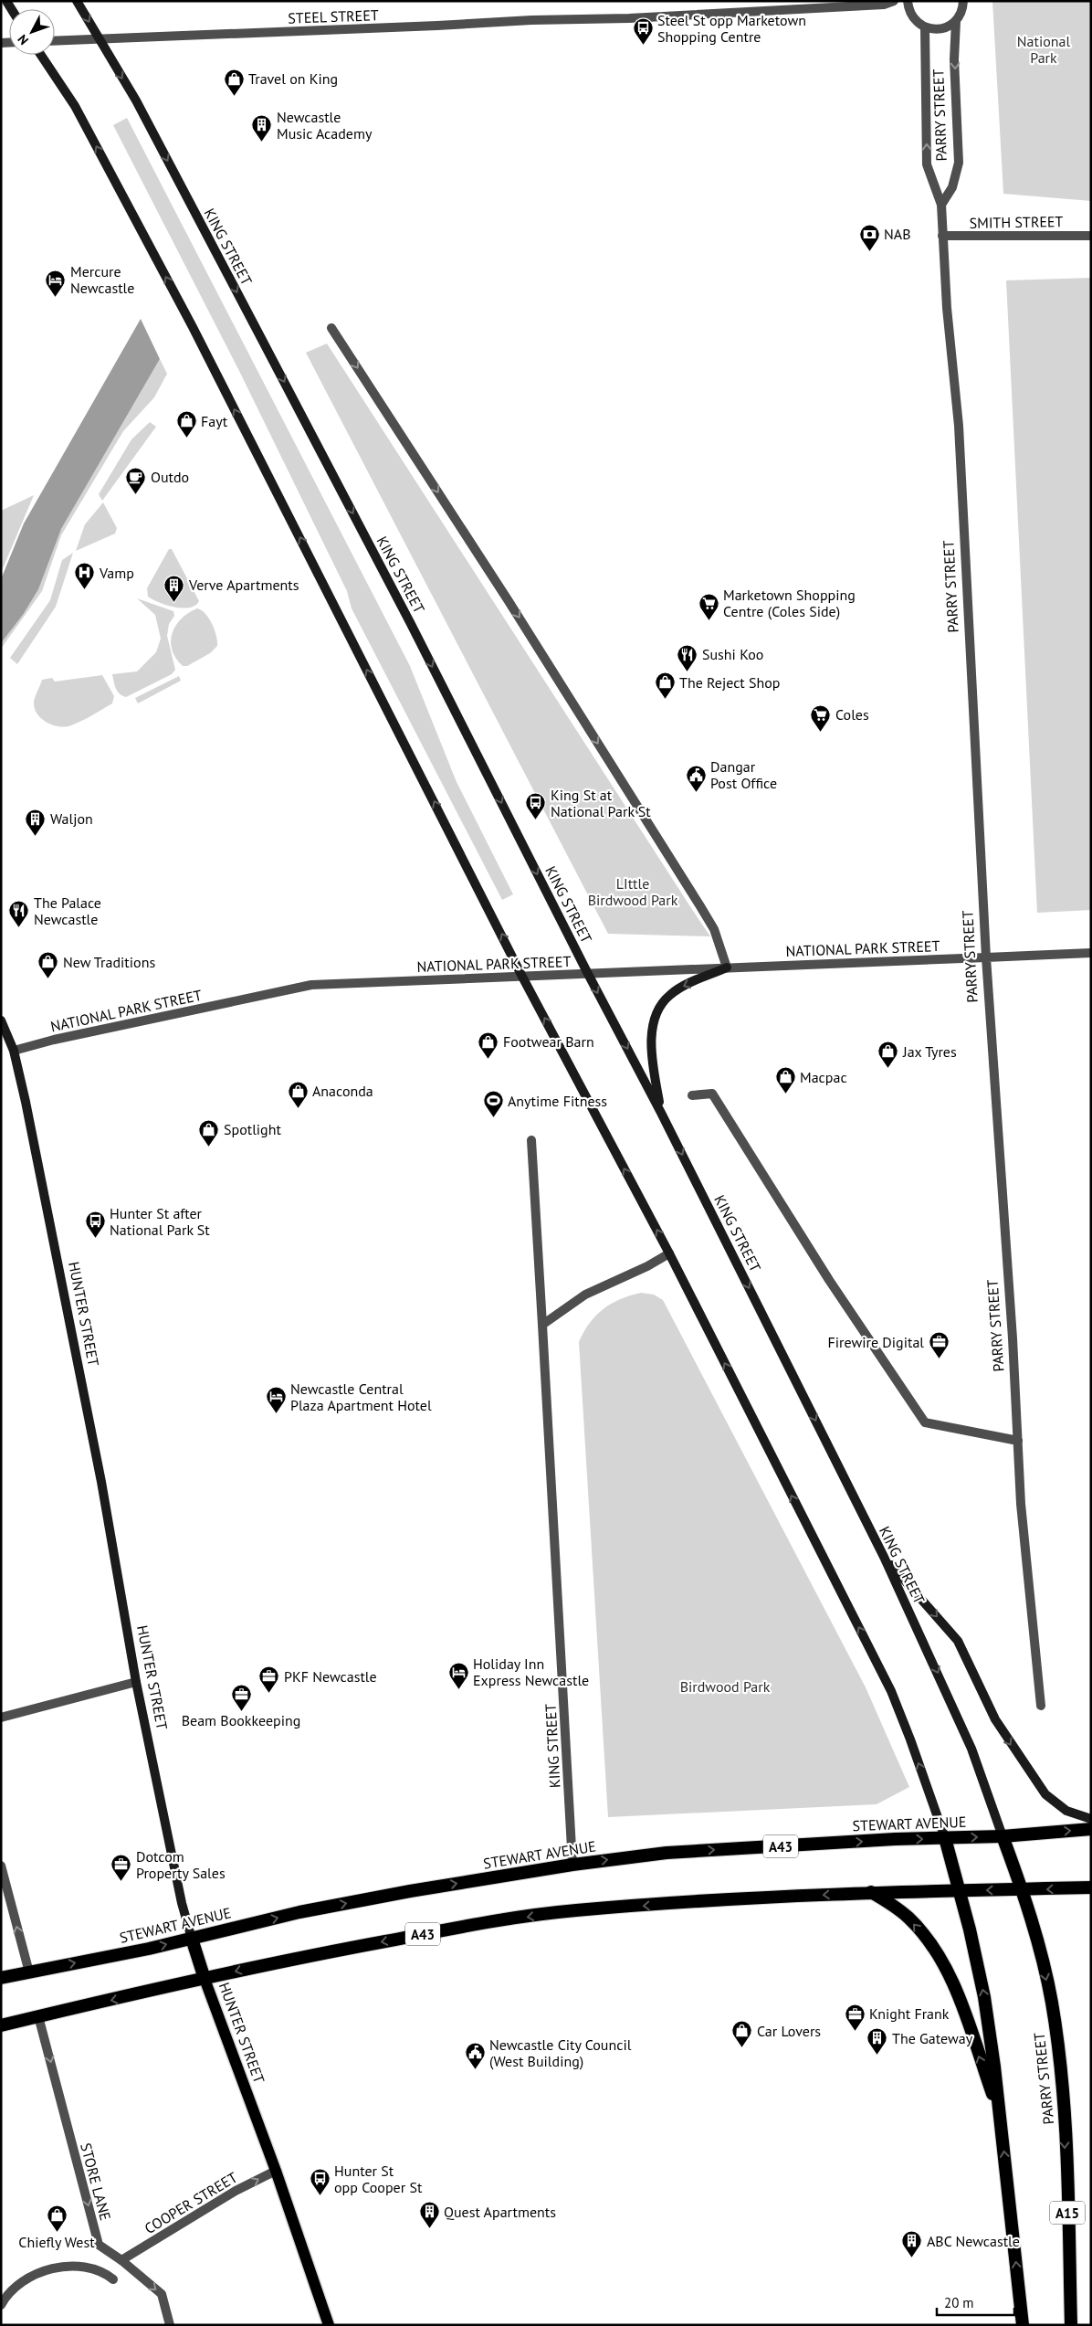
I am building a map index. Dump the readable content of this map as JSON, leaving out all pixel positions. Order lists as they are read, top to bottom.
{
  "streets": {
    "highway": [
      "PARRY STREET",
      "HUNTER STREET",
      "STEWART AVENUE",
      "A43",
      "A15"
    ],
    "main road": ["KING STREET"],
    "street": [
      "STEEL STREET",
      "SMITH STREET",
      "NATIONAL PARK STREET",
      "STORE LANE",
      "COOPER STREET"
    ]
  },
  "crossings": [
    ["STEEL STREET", "KING STREET"],
    ["PARRY STREET", "SMITH STREET"],
    ["PARRY STREET", "KING STREET"],
    ["PARRY STREET", "NATIONAL PARK STREET"],
    ["PARRY STREET", "STEWART AVENUE"],
    ["PARRY STREET", "A43"],
    ["KING STREET", "NATIONAL PARK STREET"],
    ["KING STREET", "STEWART AVENUE"],
    ["NATIONAL PARK STREET", "HUNTER STREET"],
    ["HUNTER STREET", "STEWART AVENUE"],
    ["HUNTER STREET", "A43"],
    ["HUNTER STREET", "COOPER STREET"],
    ["A43", "STORE LANE"],
    ["STORE LANE", "COOPER STREET"]
  ],
  "one_way": ["STORE LANE", "COOPER STREET"],
  "parks": ["National Park", "LIttle Birdwood Park", "Birdwood Park"],
  "places": {
    "bus stop": [
      "Steel St opp Marketown Shopping Centre",
      "King St at National Park St",
      "Hunter St after National Park St",
      "Hunter St opp Cooper St"
    ],
    "shop": [
      "Travel on King",
      "Fayt",
      "The Reject Shop",
      "New Traditions",
      "Footwear Barn",
      "Jax Tyres",
      "Macpac",
      "Anaconda",
      "Spotlight",
      "Car Lovers",
      "Chiefly West"
    ],
    "building": [
      "Newcastle Music Academy",
      "Verve Apartments",
      "Waljon",
      "The Gateway",
      "Quest Apartments",
      "ABC Newcastle"
    ],
    "bank": ["NAB"],
    "hotel": ["Mercure Newcastle", "Newcastle Central Plaza Apartment Hotel", "Holiday Inn Express Newcastle"],
    "cafe": ["Outdo"],
    "hospital": ["Vamp"],
    "supermarket": ["Marketown Shopping Centre (Coles Side)", "Coles"],
    "restaurant": ["Sushi Koo", "The Palace Newcastle"],
    "public building": ["Dangar Post Office", "Newcastle City Council (West Building)"],
    "sports": ["Anytime Fitness"],
    "office": [
      "Firewire Digital",
      "PKF Newcastle",
      "Beam Bookkeeping",
      "Dotcom Property Sales",
      "Knight Frank"
    ]
  },
  "scale_bar": "20 m",
  "north": "bottom left"
}
